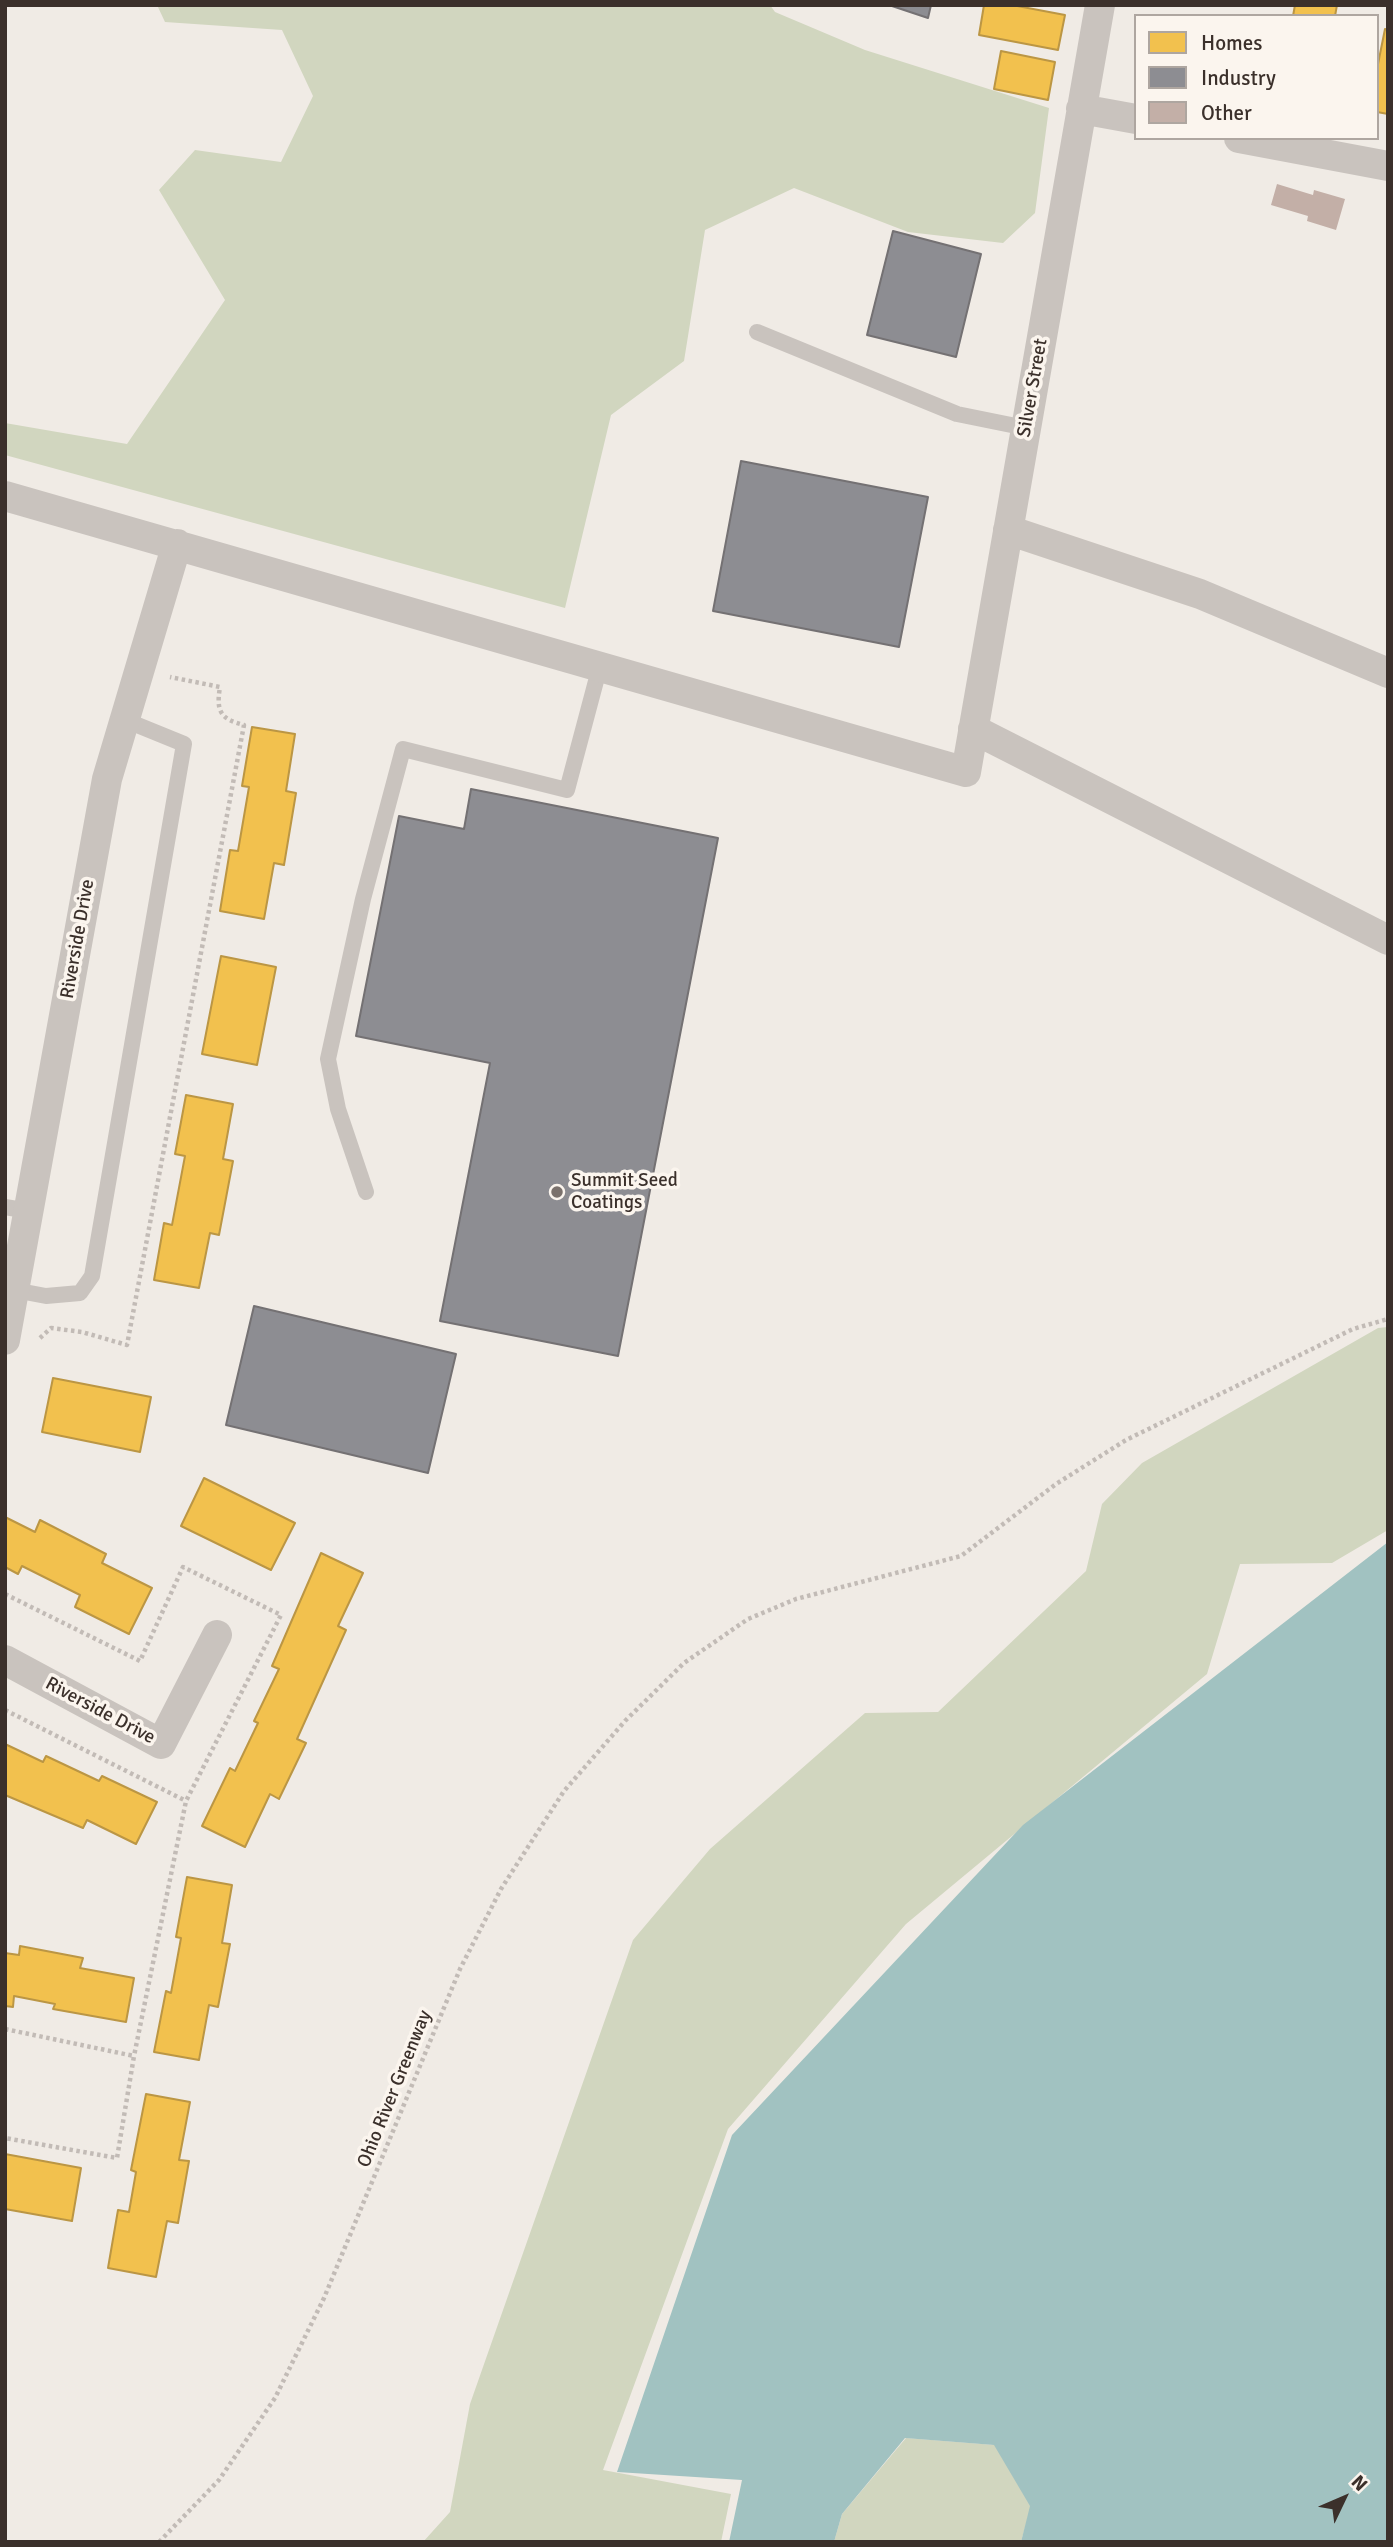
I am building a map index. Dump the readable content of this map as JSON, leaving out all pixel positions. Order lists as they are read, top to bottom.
{
  "streets": {
    "street": ["Silver Street", "Riverside Drive"],
    "path": ["Ohio River Greenway"]
  },
  "places": ["Summit Seed Coatings"],
  "legend": ["Homes", "Industry", "Other"],
  "north": "top right"
}
